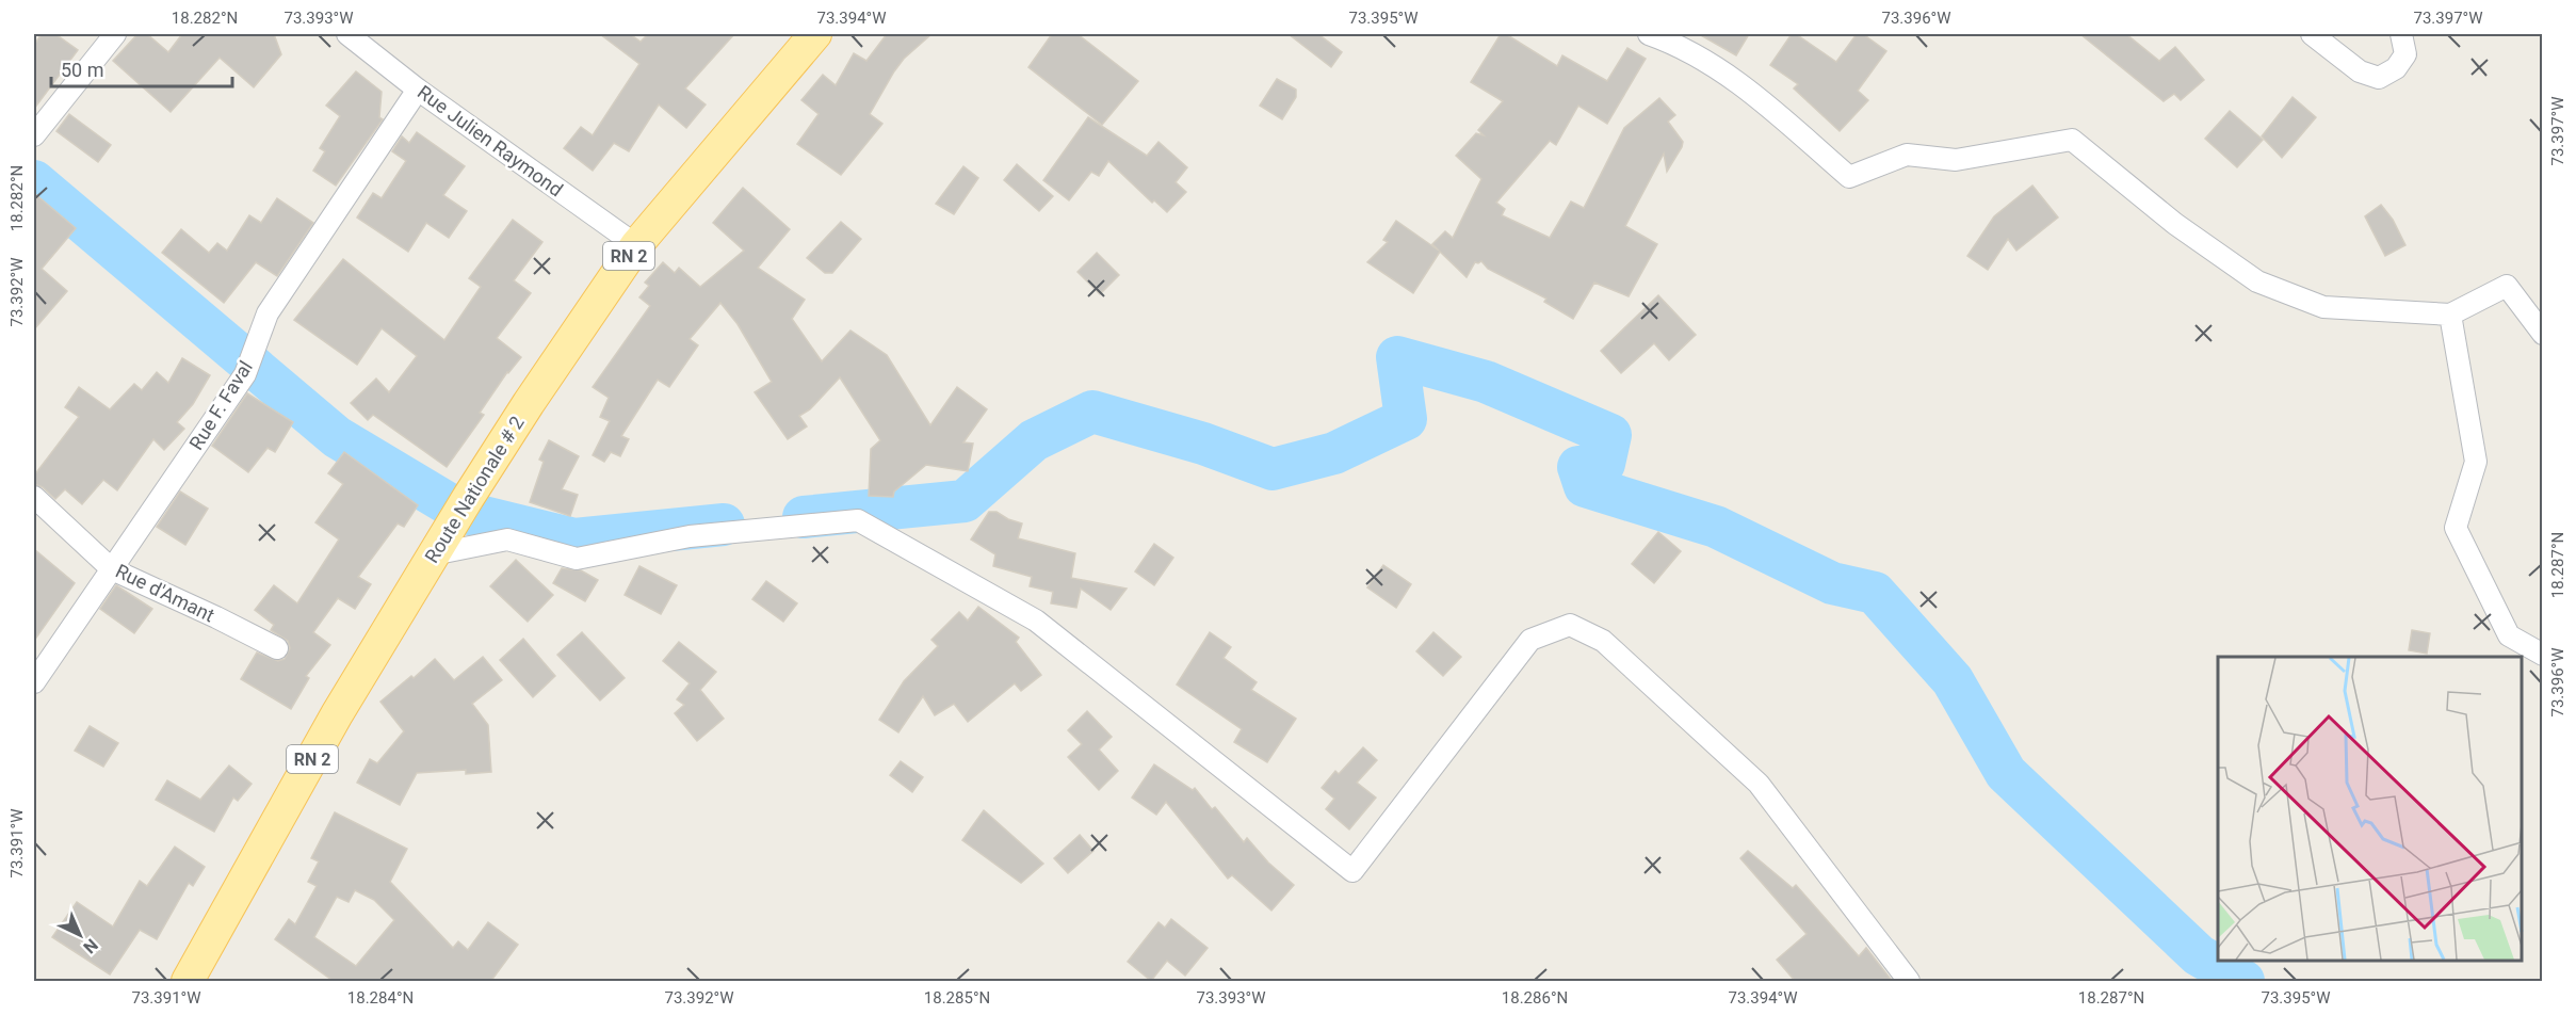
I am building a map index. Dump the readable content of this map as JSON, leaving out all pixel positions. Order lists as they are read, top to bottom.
{
  "streets": {
    "main road": ["RN 2", "Route Nationale # 2"],
    "street": ["Rue Julien Raymond", "Rue F. Faval", "Rue d'Amant"]
  },
  "crossings": [
    ["Rue Julien Raymond", "Rue F. Faval"],
    ["Rue Julien Raymond", "Route Nationale # 2"],
    ["Rue F. Faval", "Rue d'Amant"]
  ],
  "scale_bar": "50 m",
  "north": "bottom right",
  "coordinates": [
    "18.282°N",
    "73.393°W",
    "73.394°W",
    "73.395°W",
    "73.396°W",
    "73.397°W",
    "73.392°W",
    "18.287°N",
    "73.391°W",
    "18.284°N",
    "18.285°N",
    "18.286°N"
  ]
}
